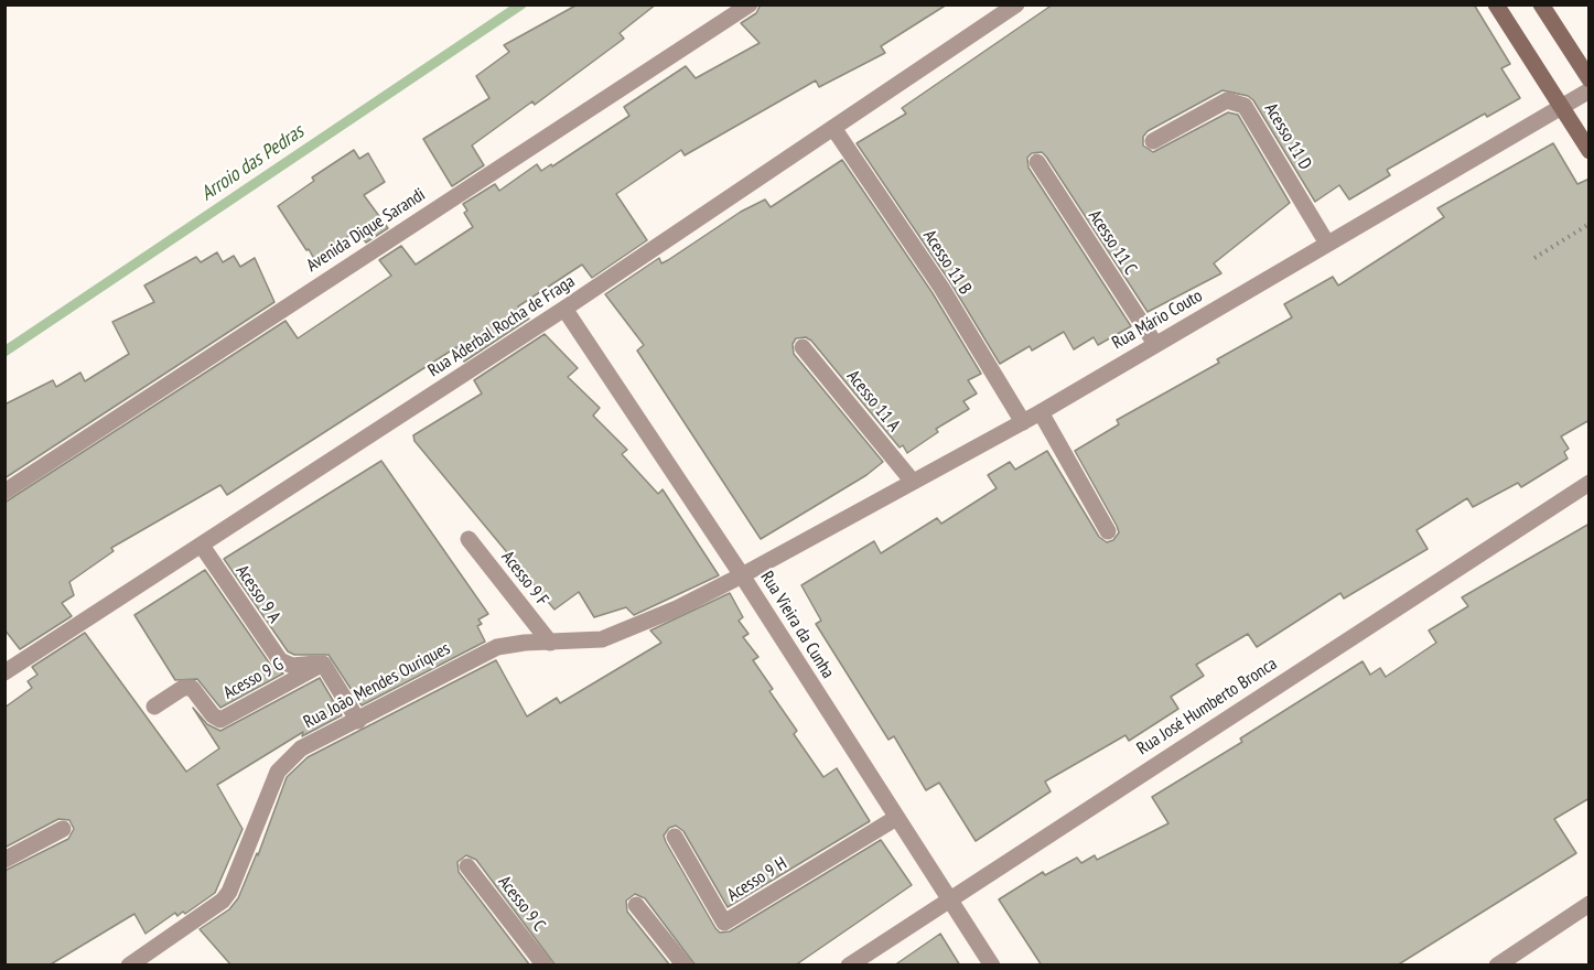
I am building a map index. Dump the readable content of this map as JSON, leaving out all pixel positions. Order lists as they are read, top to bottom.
{
  "streets": {
    "street": [
      "Acesso 11 D",
      "Avenida Dique Sarandi",
      "Acesso 11 C",
      "Acesso 11 B",
      "Rua Mário Couto",
      "Rua Aderbal Rocha de Fraga",
      "Acesso 11 A",
      "Acesso 9 F",
      "Acesso 9 A",
      "Rua Vieira da Cunha",
      "Acesso 9 G",
      "Rua João Mendes Ouriques",
      "Rua José Humberto Bronca",
      "Acesso 9 H",
      "Acesso 9 C"
    ]
  },
  "crossings": [
    ["Acesso 11 D", "Rua Mário Couto"],
    ["Acesso 11 C", "Rua Mário Couto"],
    ["Acesso 11 B", "Rua Mário Couto"],
    ["Acesso 11 B", "Rua Aderbal Rocha de Fraga"],
    ["Rua Mário Couto", "Acesso 11 A"],
    ["Rua Mário Couto", "Rua Vieira da Cunha"],
    ["Rua Mário Couto", "Rua João Mendes Ouriques"],
    ["Rua Aderbal Rocha de Fraga", "Acesso 9 A"],
    ["Rua Aderbal Rocha de Fraga", "Rua Vieira da Cunha"],
    ["Acesso 9 F", "Rua João Mendes Ouriques"],
    ["Acesso 9 A", "Acesso 9 G"],
    ["Rua Vieira da Cunha", "Rua João Mendes Ouriques"],
    ["Rua Vieira da Cunha", "Rua José Humberto Bronca"],
    ["Rua Vieira da Cunha", "Acesso 9 H"]
  ],
  "water": ["Arroio das Pedras"]
}
